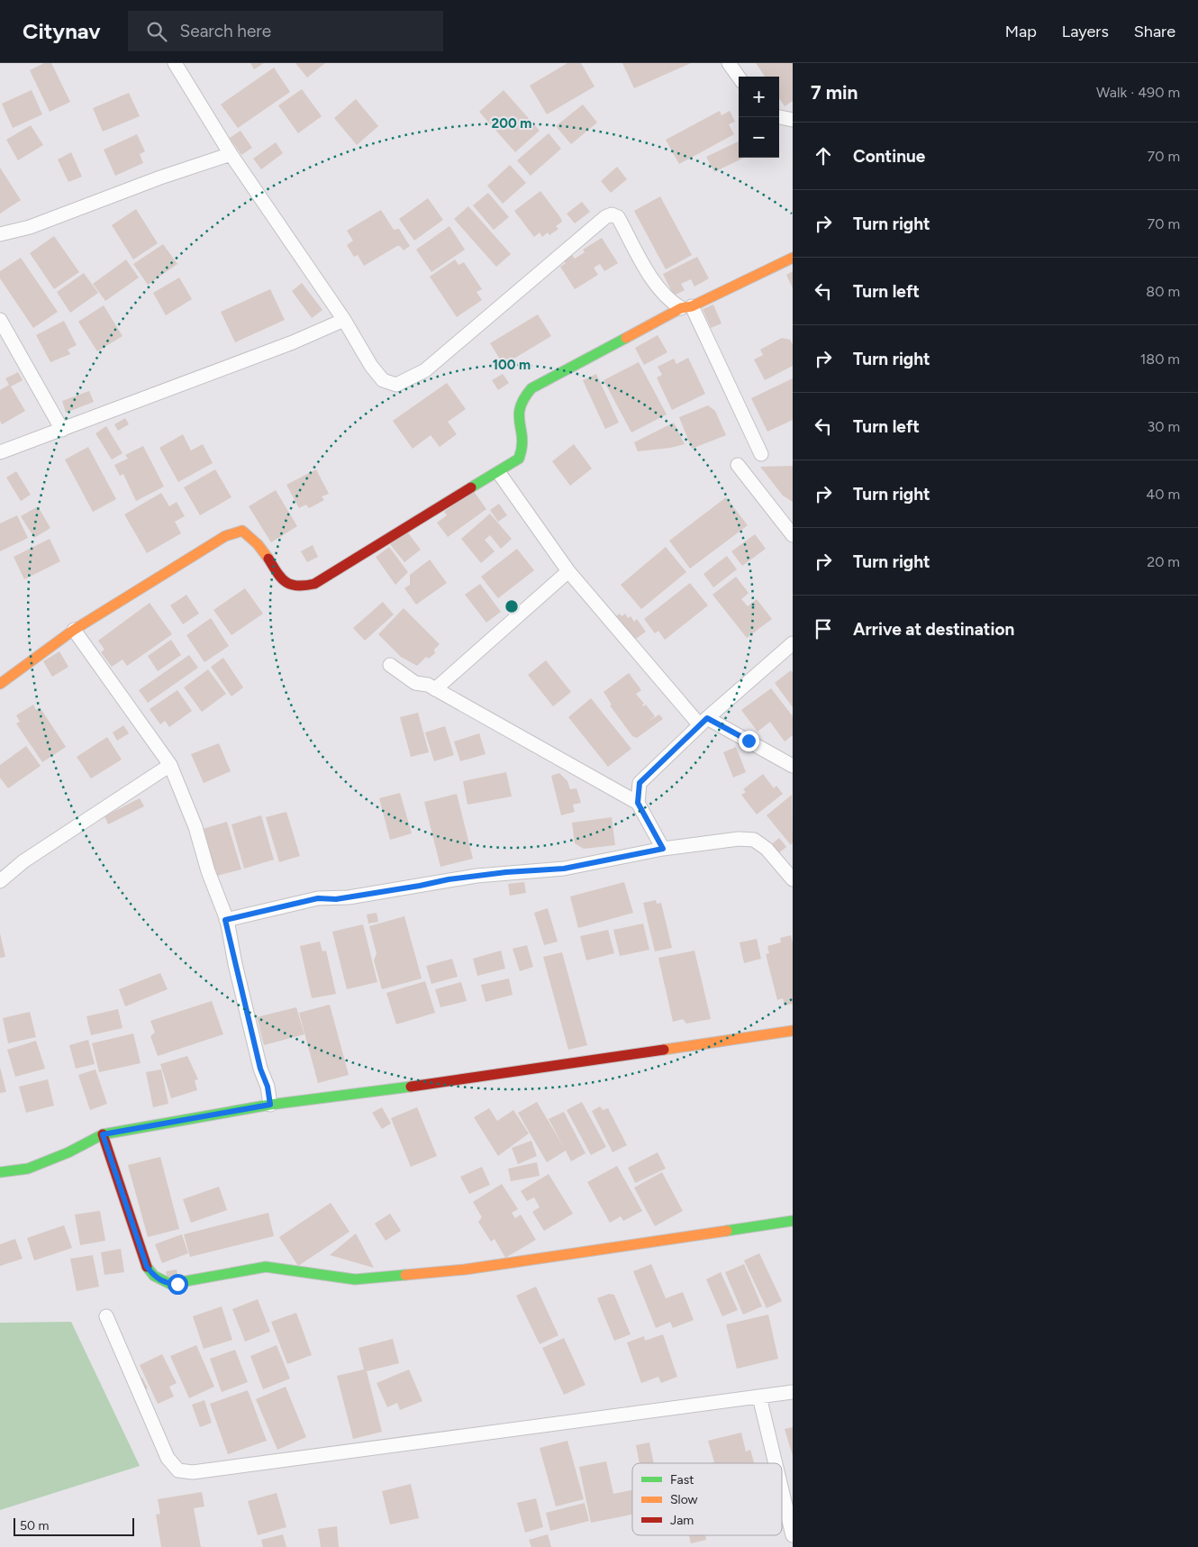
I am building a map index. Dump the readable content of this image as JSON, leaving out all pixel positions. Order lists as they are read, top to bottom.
{
  "legend": ["Fast", "Slow", "Jam"],
  "scale_bar": "50 m",
  "page": {
    "header": "Citynav",
    "search": "Search here",
    "nav": ["Map", "Layers", "Share"],
    "heading": ["7 min", "Walk · 490 m"],
    "map_buttons": ["+", "−"],
    "list": [
      ["Continue", "70 m"],
      ["Turn right", "70 m"],
      ["Turn left", "80 m"],
      ["Turn right", "180 m"],
      ["Turn left", "30 m"],
      ["Turn right", "40 m"],
      ["Turn right", "20 m"],
      "Arrive at destination"
    ],
    "scale": "50 m"
  },
  "rings": ["200 m", "100 m"]
}
